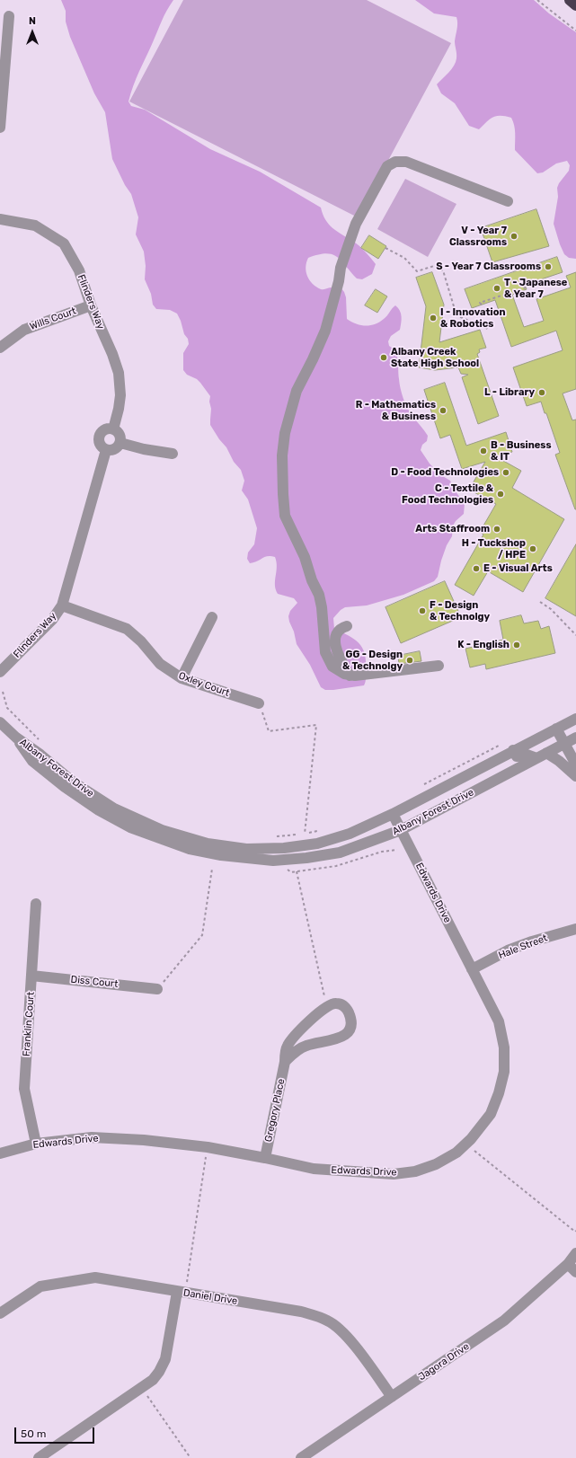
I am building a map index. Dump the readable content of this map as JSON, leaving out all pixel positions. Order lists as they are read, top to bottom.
{
  "streets": {
    "street": [
      "Flinders Way",
      "Wills Court",
      "Oxley Court",
      "Albany Forest Drive",
      "Edwards Drive",
      "Hale Street",
      "Diss Court",
      "Franklin Court",
      "Gregory Place",
      "Daniel Drive",
      "Jagora Drive"
    ]
  },
  "crossings": [
    ["Flinders Way", "Wills Court"],
    ["Flinders Way", "Oxley Court"],
    ["Albany Forest Drive", "Edwards Drive"],
    ["Edwards Drive", "Hale Street"],
    ["Edwards Drive", "Franklin Court"],
    ["Edwards Drive", "Gregory Place"],
    ["Diss Court", "Franklin Court"],
    ["Daniel Drive", "Jagora Drive"]
  ],
  "places": [
    "V - Year 7 Classrooms",
    "S - Year 7 Classrooms",
    "T - Japanese & Year 7",
    "I - Innovation & Robotics",
    "Albany Creek State High School",
    "L - Library",
    "R - Mathematics & Business",
    "B - Business & IT",
    "D - Food Technologies",
    "C - Textile & Food Technologies",
    "Arts Staffroom",
    "H - Tuckshop / HPE",
    "E - Visual Arts",
    "F - Design & Technolgy",
    "K - English",
    "GG - Design & Technolgy"
  ],
  "scale_bar": "50 m",
  "north": "top"
}
